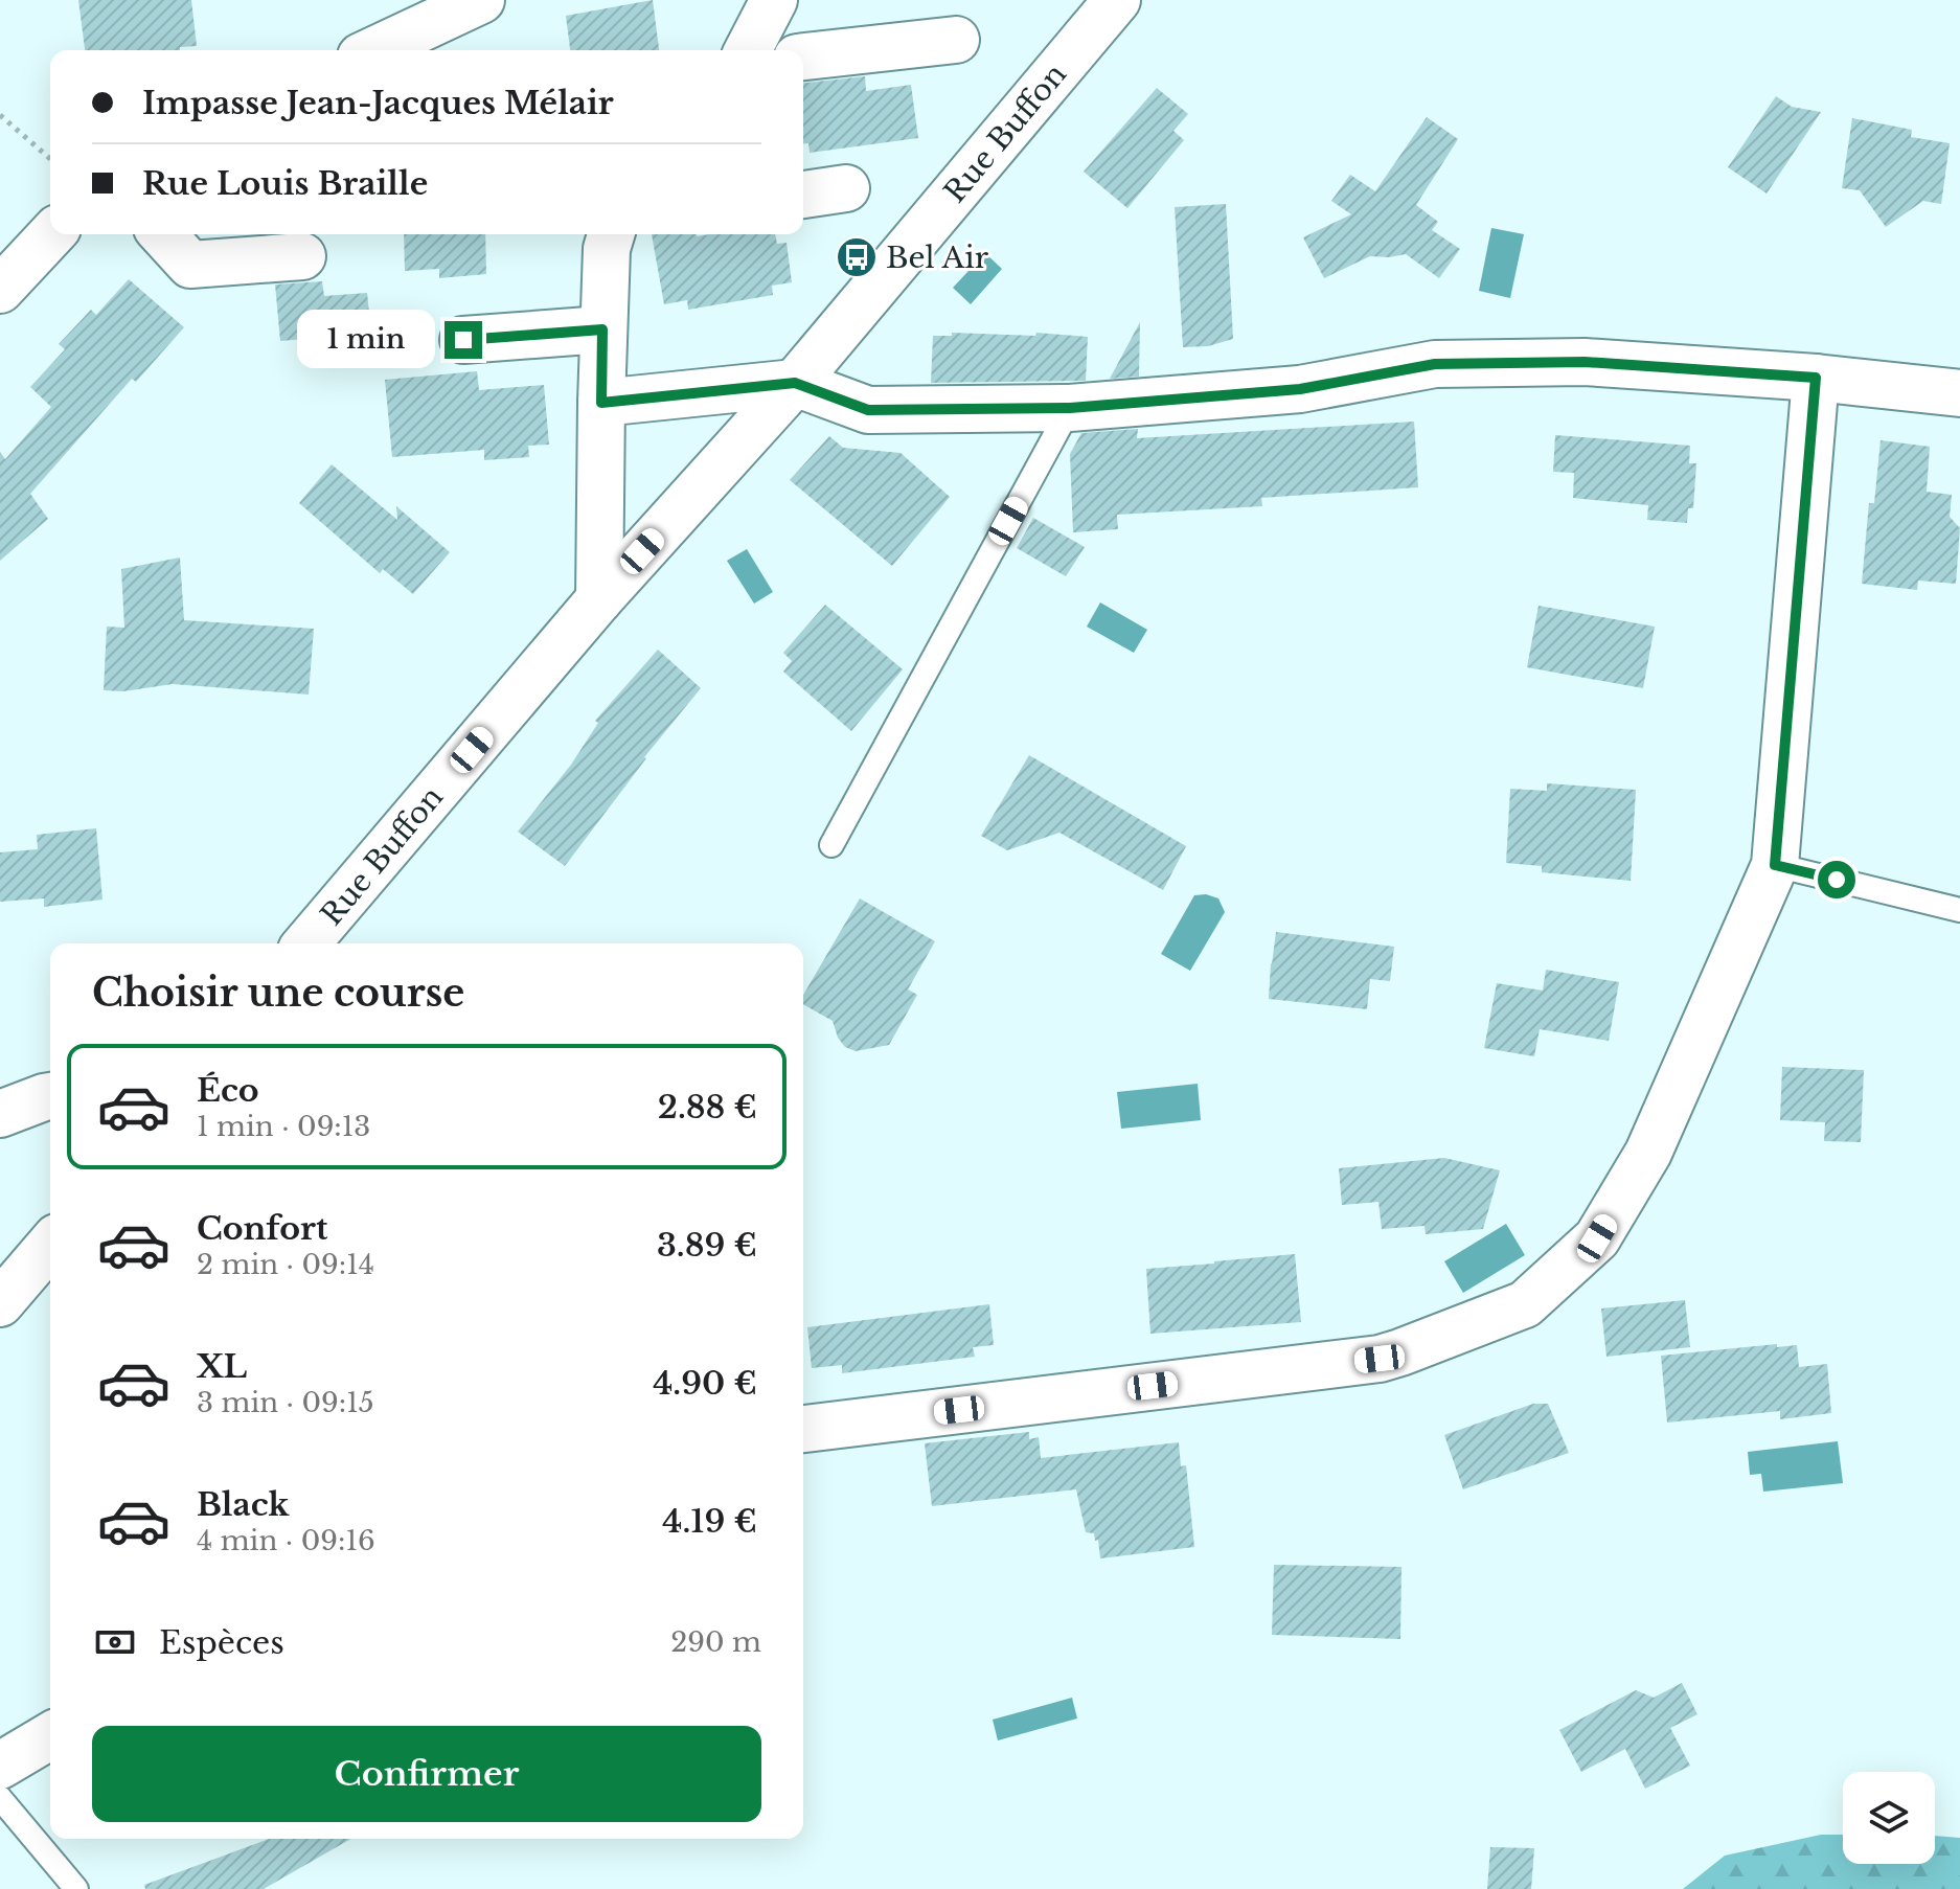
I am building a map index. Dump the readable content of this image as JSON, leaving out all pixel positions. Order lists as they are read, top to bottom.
{
  "streets": {
    "street": ["Rue Buffon"]
  },
  "places": {
    "bus stop": ["Bel Air"]
  },
  "page": {
    "banner": ["Impasse Jean-Jacques Mélair", "Rue Louis Braille"],
    "bubble": "1 min",
    "heading": "Choisir une course",
    "list": [
      {
        "name": "Éco",
        "note": "1 min · 09:13",
        "value": "2.88 €"
      },
      {
        "name": "Confort",
        "note": "2 min · 09:14",
        "value": "3.89 €"
      },
      {
        "name": "XL",
        "note": "3 min · 09:15",
        "value": "4.90 €"
      },
      {
        "name": "Black",
        "note": "4 min · 09:16",
        "value": "4.19 €"
      }
    ],
    "pay": ["Espèces", "290 m"],
    "buttons": "Confirmer"
  }
}
